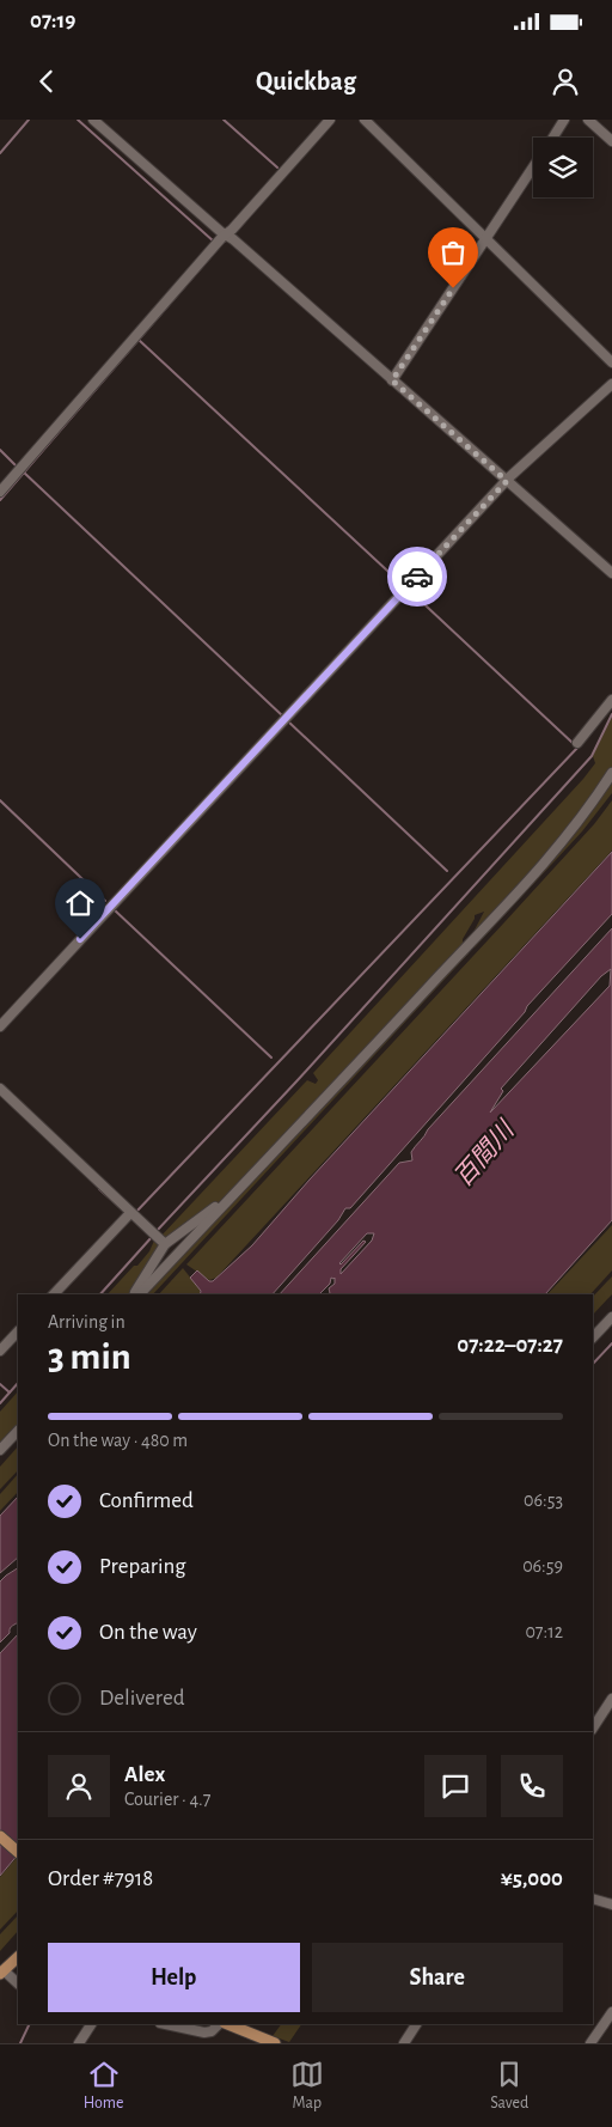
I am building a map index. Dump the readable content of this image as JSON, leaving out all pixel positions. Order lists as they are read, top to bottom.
{
  "water": ["百間川"],
  "page": {
    "status": "07:19",
    "header": "Quickbag",
    "heading": ["3 min", "Arriving in", "07:22–07:27"],
    "panel": [
      "Alex",
      "Courier · 4.7",
      "Order #7918",
      "¥5,000"
    ],
    "bar": "On the way · 480 m",
    "list": [
      ["Confirmed", "06:53"],
      ["Preparing", "06:59"],
      ["On the way", "07:12"],
      "Delivered"
    ],
    "buttons": ["Help", "Share"],
    "tabs": ["Home", "Map", "Saved"]
  }
}
